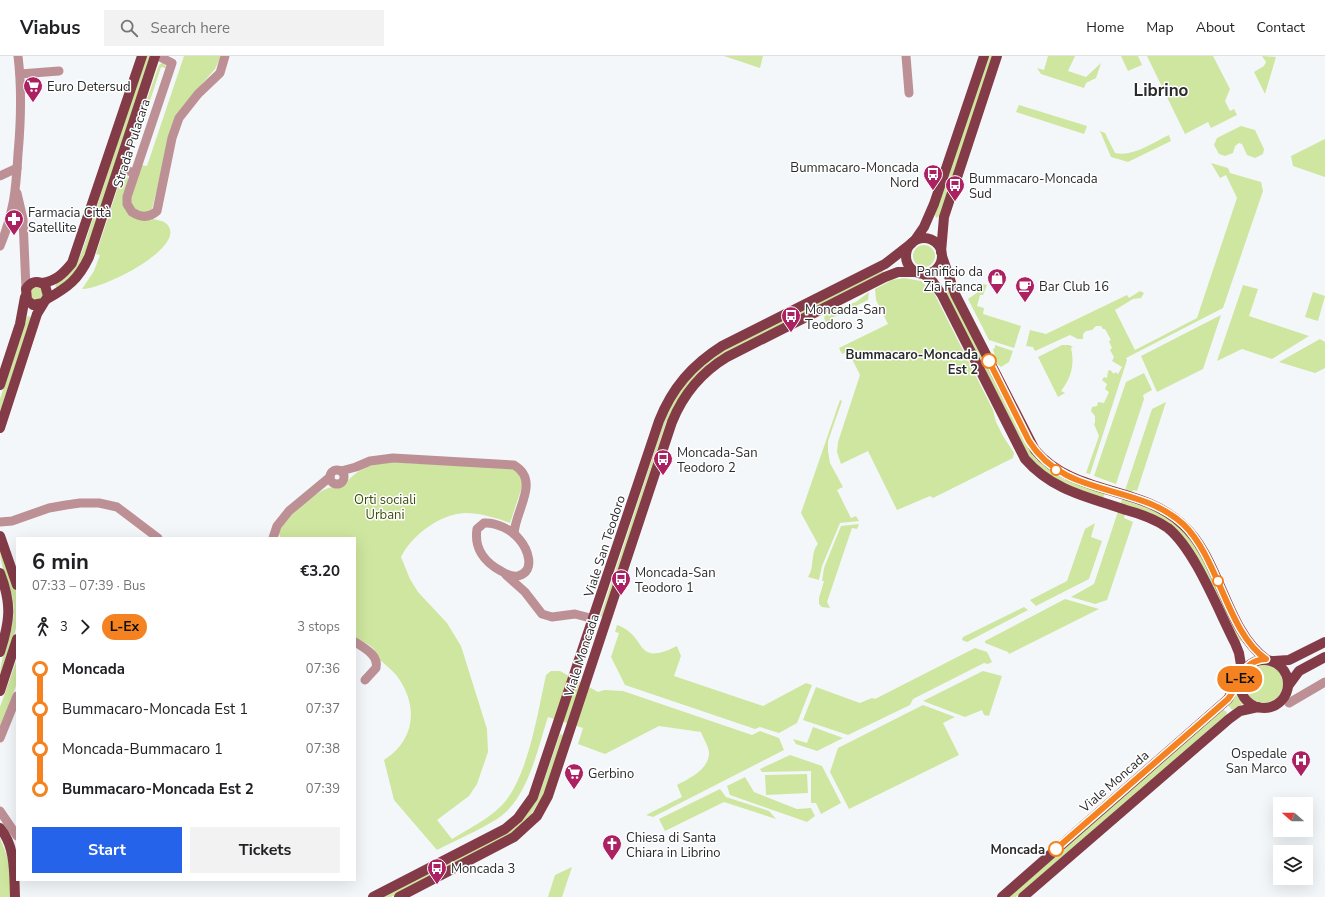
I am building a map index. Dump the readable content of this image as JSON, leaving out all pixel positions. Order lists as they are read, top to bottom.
{
  "streets": {
    "main road": ["Viale San Teodoro", "Viale Moncada"],
    "street": ["Strada Pulacara"]
  },
  "crossings": [
    ["Viale San Teodoro", "Viale Moncada"]
  ],
  "districts": ["Librino"],
  "parks": ["Orti sociali Urbani"],
  "places": {
    "supermarket": ["Euro Detersud", "Gerbino"],
    "bus stop": [
      "Bummacaro-Moncada Nord",
      "Bummacaro-Moncada Sud",
      "Moncada-San Teodoro 3",
      "Moncada-San Teodoro 2",
      "Moncada-San Teodoro 1",
      "Moncada 3"
    ],
    "pharmacy": ["Farmacia Città Satellite"],
    "shop": ["Panificio da Zia Franca"],
    "cafe": ["Bar Club 16"],
    "other": ["Bummacaro-Moncada Est 2", "Moncada"],
    "hospital": ["Ospedale San Marco"],
    "church": ["Chiesa di Santa Chiara in Librino"]
  },
  "lines": ["bus line L-Ex"],
  "north": "left",
  "page": {
    "header": "Viabus",
    "search": "Search here",
    "nav": [
      "Home",
      "Map",
      "About",
      "Contact"
    ],
    "on_map": "L-Ex",
    "heading": ["6 min", "07:33 – 07:39 · Bus", "€3.20"],
    "legs": ["3", "L-Ex", "3 stops"],
    "list": [
      {
        "name": "Moncada",
        "value": "07:36"
      },
      {
        "name": "Bummacaro-Moncada Est 1",
        "value": "07:37"
      },
      {
        "name": "Moncada-Bummacaro 1",
        "value": "07:38"
      },
      {
        "name": "Bummacaro-Moncada Est 2",
        "value": "07:39"
      }
    ],
    "buttons": ["Start", "Tickets"]
  }
}
